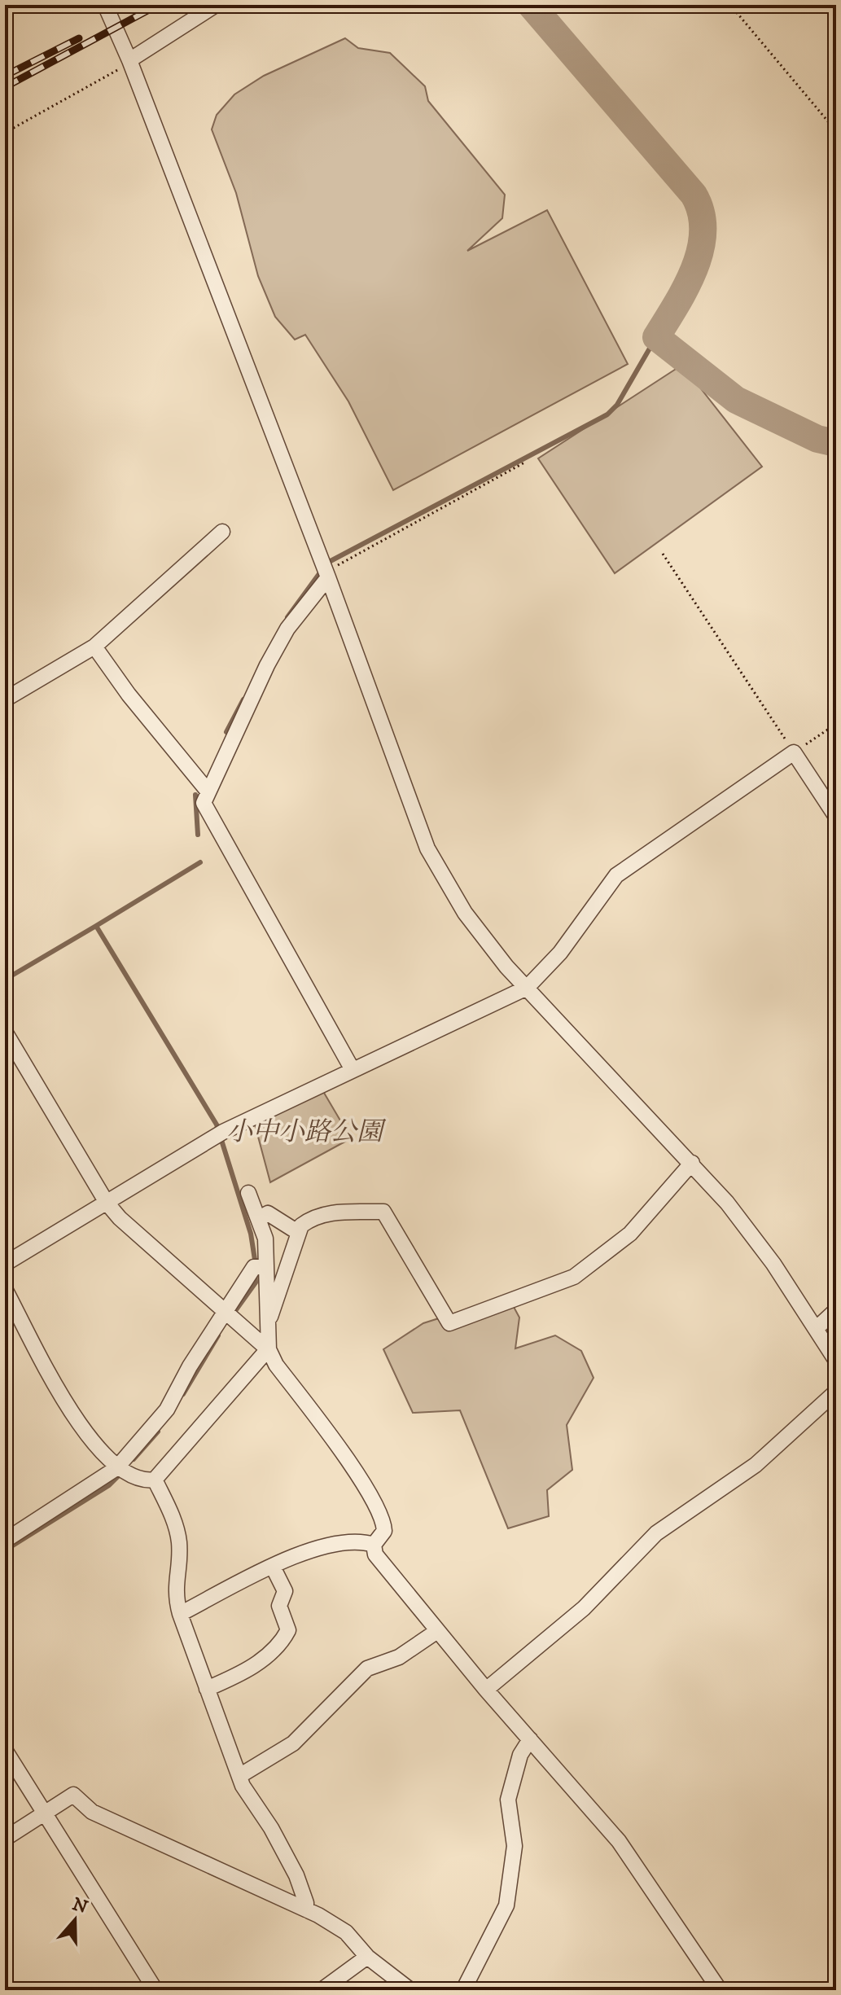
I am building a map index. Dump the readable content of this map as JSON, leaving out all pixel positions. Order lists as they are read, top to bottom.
{
  "parks": ["小中小路公園"],
  "north": "top"
}
